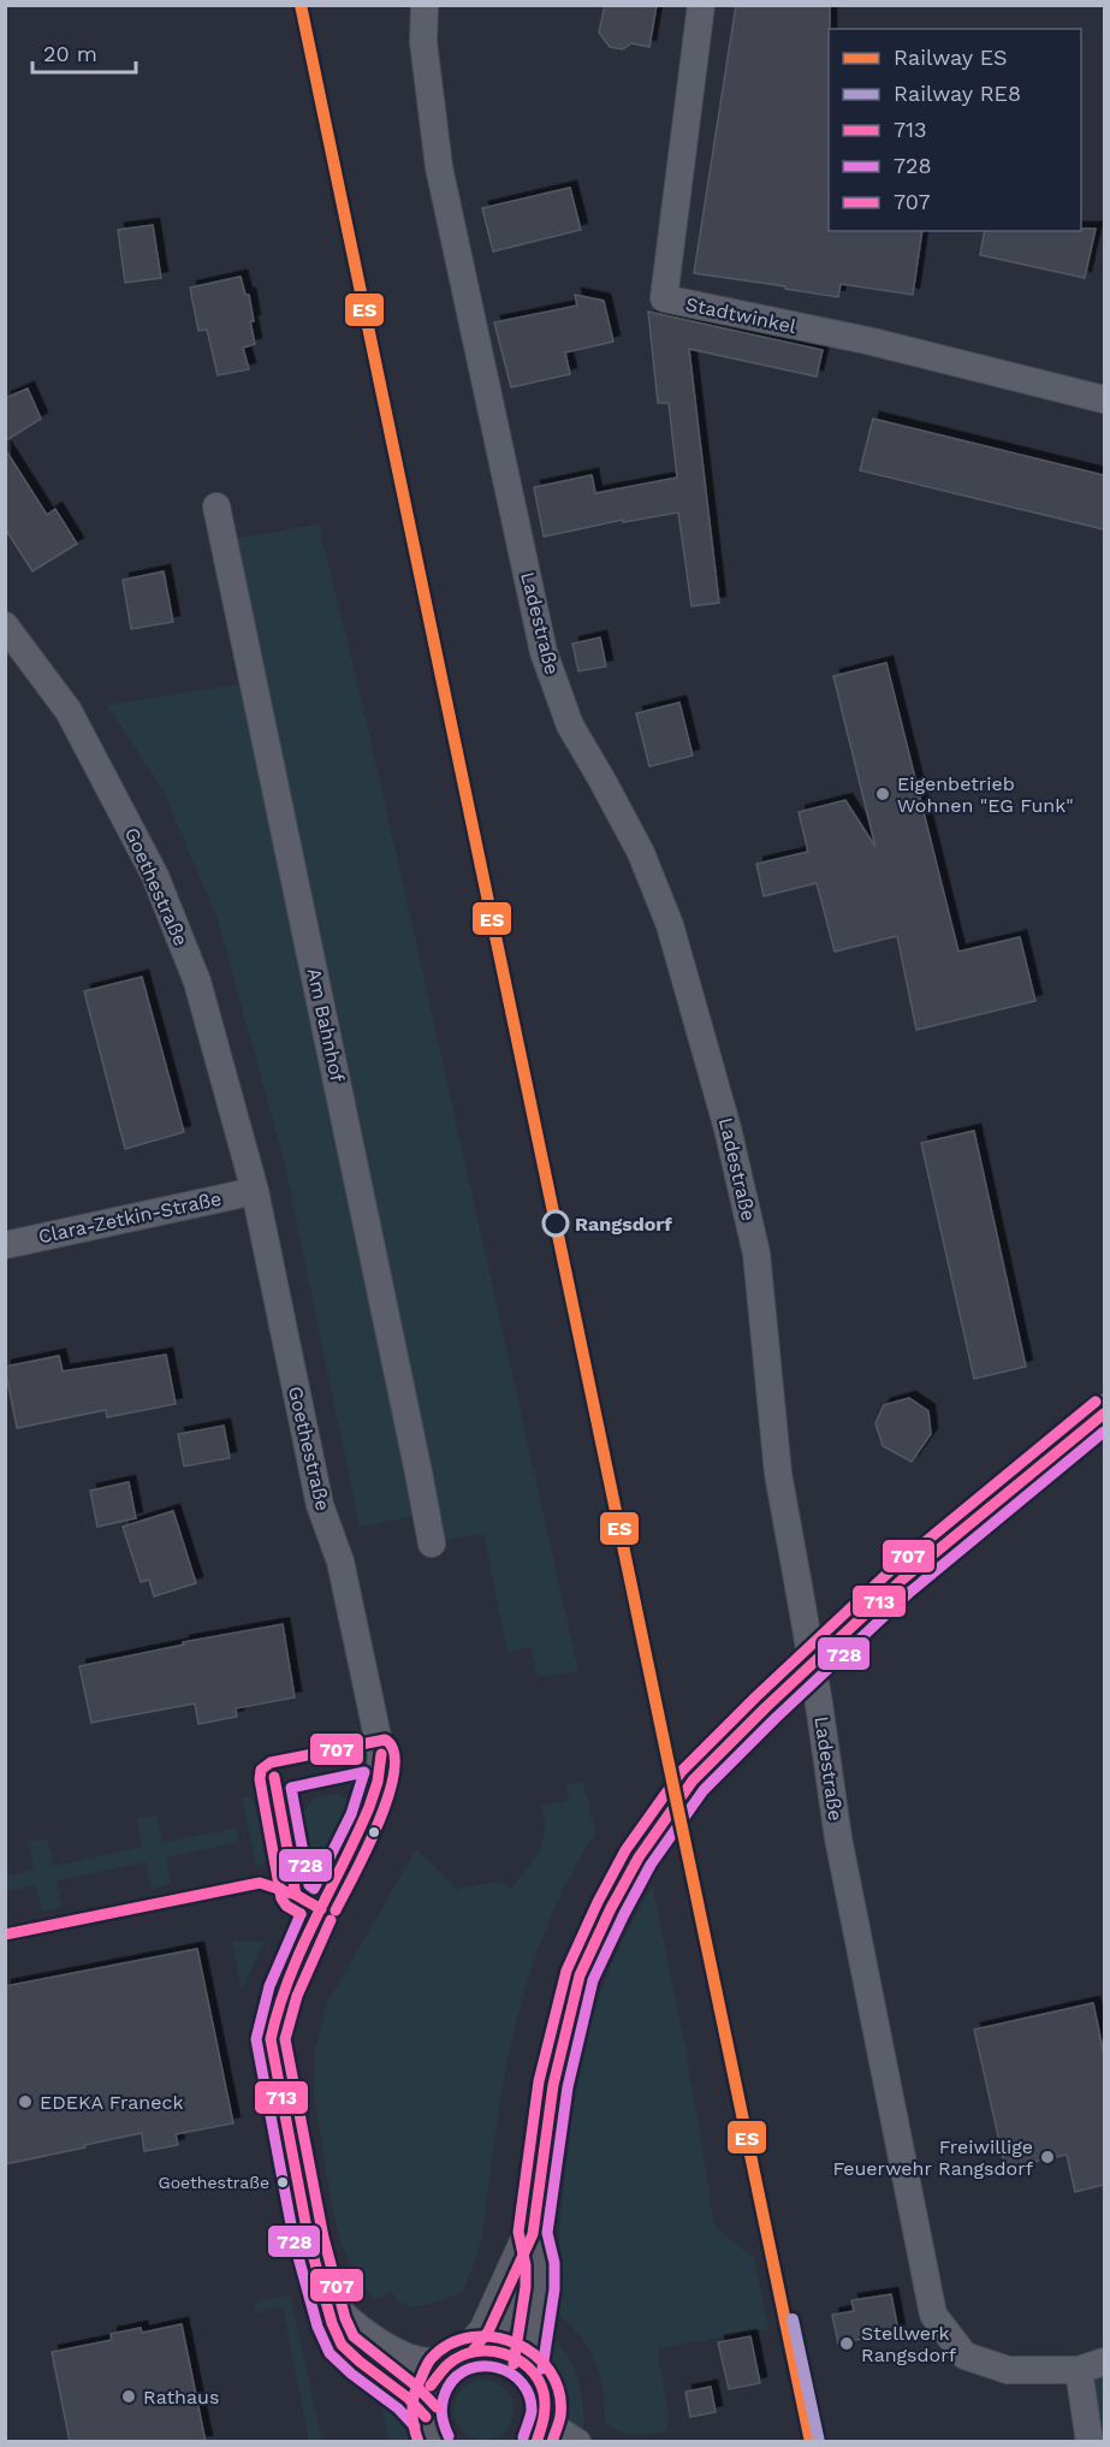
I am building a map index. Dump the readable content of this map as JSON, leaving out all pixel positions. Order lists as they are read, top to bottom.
{
  "streets": {
    "street": [
      "Stadtwinkel",
      "Ladestraße",
      "Goethestraße",
      "Am Bahnhof",
      "Clara-Zetkin-Straße"
    ]
  },
  "crossings": [
    ["Goethestraße", "Clara-Zetkin-Straße"]
  ],
  "places": [
    "Eigenbetrieb Wohnen \"EG Funk\"",
    "Rangsdorf",
    "EDEKA Franeck",
    "Freiwillige Feuerwehr Rangsdorf",
    "Goethestraße",
    "Stellwerk Rangsdorf",
    "Rathaus"
  ],
  "lines": [
    "rail line ES",
    "transit line 707",
    "transit line 713",
    "transit line 728",
    "rail line RE8"
  ],
  "legend": [
    "Railway ES",
    "Railway RE8",
    "713",
    "728",
    "707"
  ],
  "scale_bar": "20 m"
}
